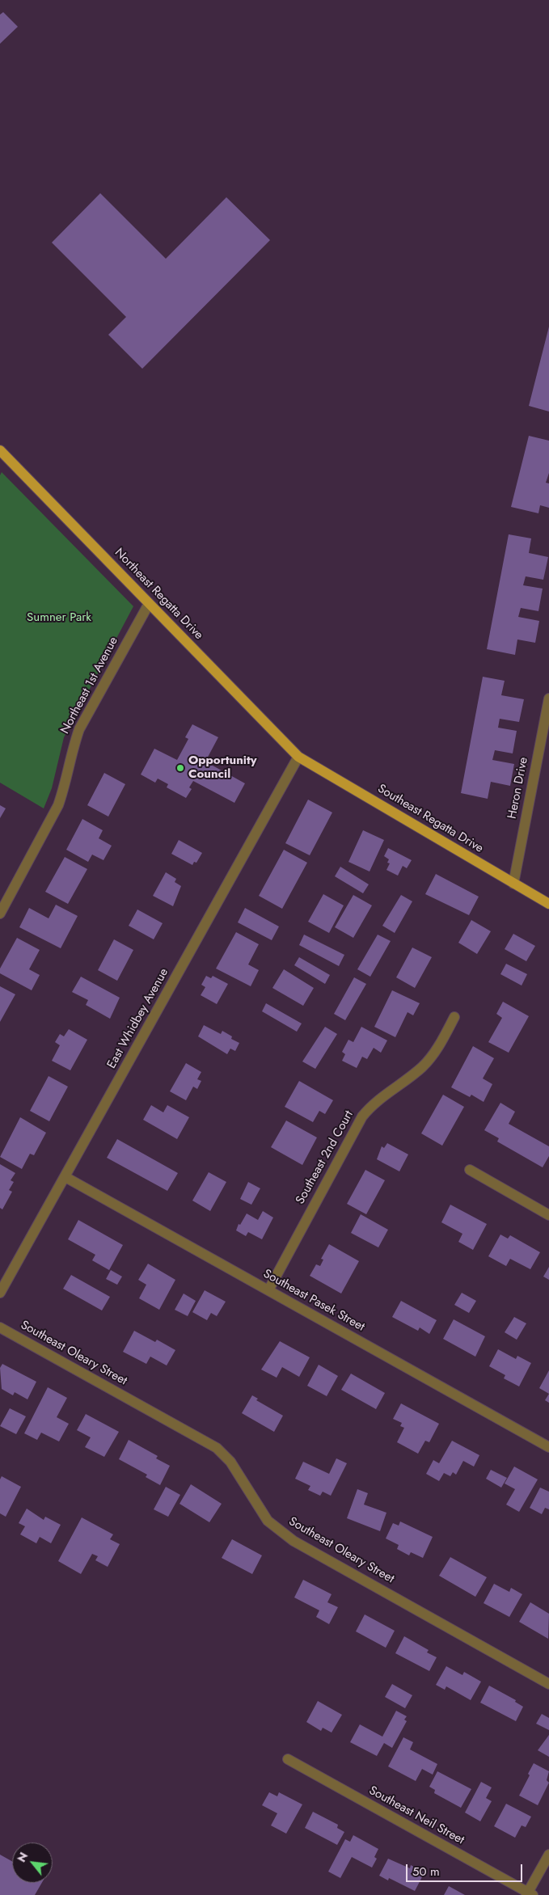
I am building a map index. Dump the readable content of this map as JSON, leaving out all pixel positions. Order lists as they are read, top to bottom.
{
  "streets": {
    "main road": ["Northeast Regatta Drive", "Southeast Regatta Drive"],
    "street": [
      "Northeast 1st Avenue",
      "Heron Drive",
      "East Whidbey Avenue",
      "Southeast 2nd Court",
      "Southeast Pasek Street",
      "Southeast Oleary Street",
      "Southeast Neil Street"
    ]
  },
  "crossings": [
    ["Northeast Regatta Drive", "Northeast 1st Avenue"],
    ["Northeast Regatta Drive", "Southeast Regatta Drive"],
    ["Northeast Regatta Drive", "East Whidbey Avenue"],
    ["Heron Drive", "Southeast Regatta Drive"],
    ["Southeast Regatta Drive", "East Whidbey Avenue"],
    ["East Whidbey Avenue", "Southeast Pasek Street"],
    ["Southeast 2nd Court", "Southeast Pasek Street"]
  ],
  "parks": ["Sumner Park"],
  "places": ["Opportunity Council"],
  "scale_bar": "50 m",
  "north": "top left"
}
